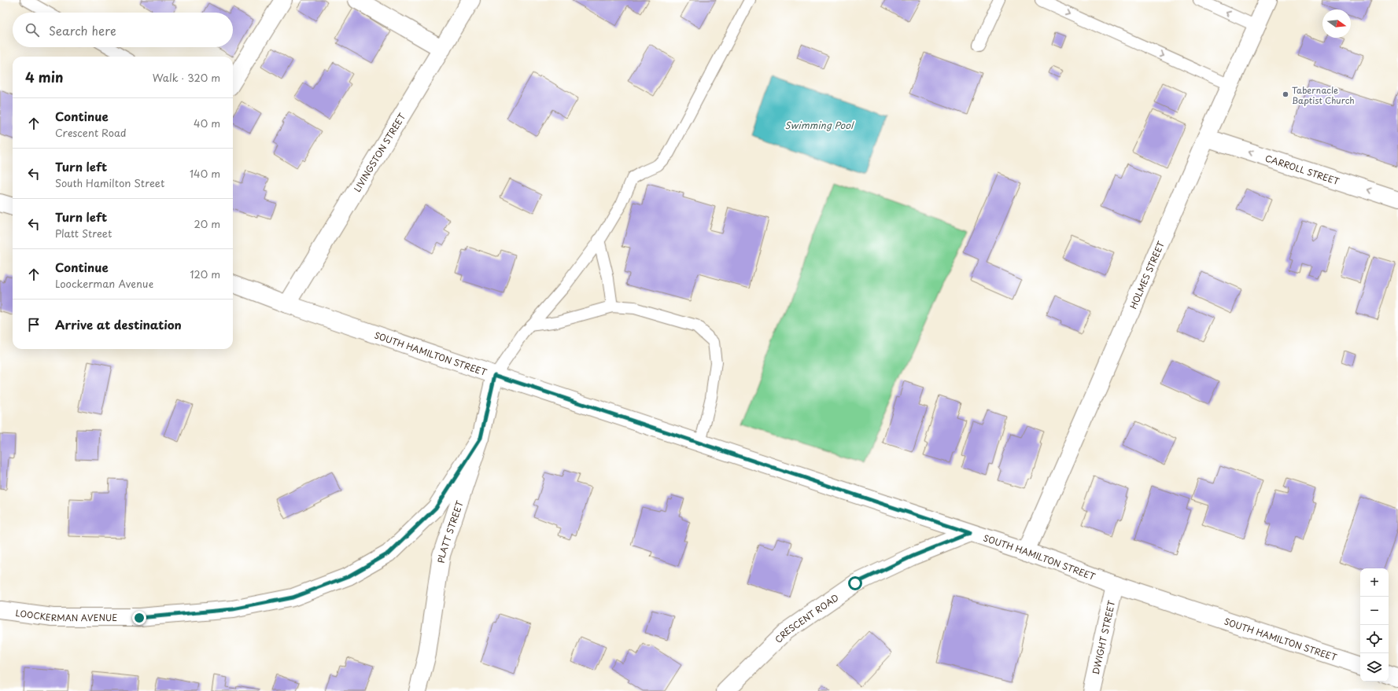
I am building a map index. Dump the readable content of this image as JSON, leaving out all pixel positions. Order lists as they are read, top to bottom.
{
  "streets": {
    "street": [
      "LIVINGSTON STREET",
      "CARROLL STREET",
      "HOLMES STREET",
      "SOUTH HAMILTON STREET",
      "PLATT STREET",
      "LOOCKERMAN AVENUE",
      "CRESCENT ROAD",
      "DWIGHT STREET"
    ]
  },
  "crossings": [
    ["LIVINGSTON STREET", "SOUTH HAMILTON STREET"],
    ["CARROLL STREET", "HOLMES STREET"],
    ["HOLMES STREET", "SOUTH HAMILTON STREET"],
    ["SOUTH HAMILTON STREET", "PLATT STREET"],
    ["SOUTH HAMILTON STREET", "CRESCENT ROAD"],
    ["SOUTH HAMILTON STREET", "DWIGHT STREET"],
    ["PLATT STREET", "LOOCKERMAN AVENUE"]
  ],
  "one_way": ["CARROLL STREET"],
  "water": ["Swimming Pool"],
  "places": ["Tabernacle Baptist Church"],
  "north": "right",
  "page": {
    "search": "Search here",
    "heading": ["4 min", "Walk · 320 m"],
    "list": [
      ["Continue", "Crescent Road", "40 m"],
      ["Turn left", "South Hamilton Street", "140 m"],
      ["Turn left", "Platt Street", "20 m"],
      ["Continue", "Loockerman Avenue", "120 m"],
      "Arrive at destination"
    ],
    "map_buttons": ["+", "−"]
  }
}
